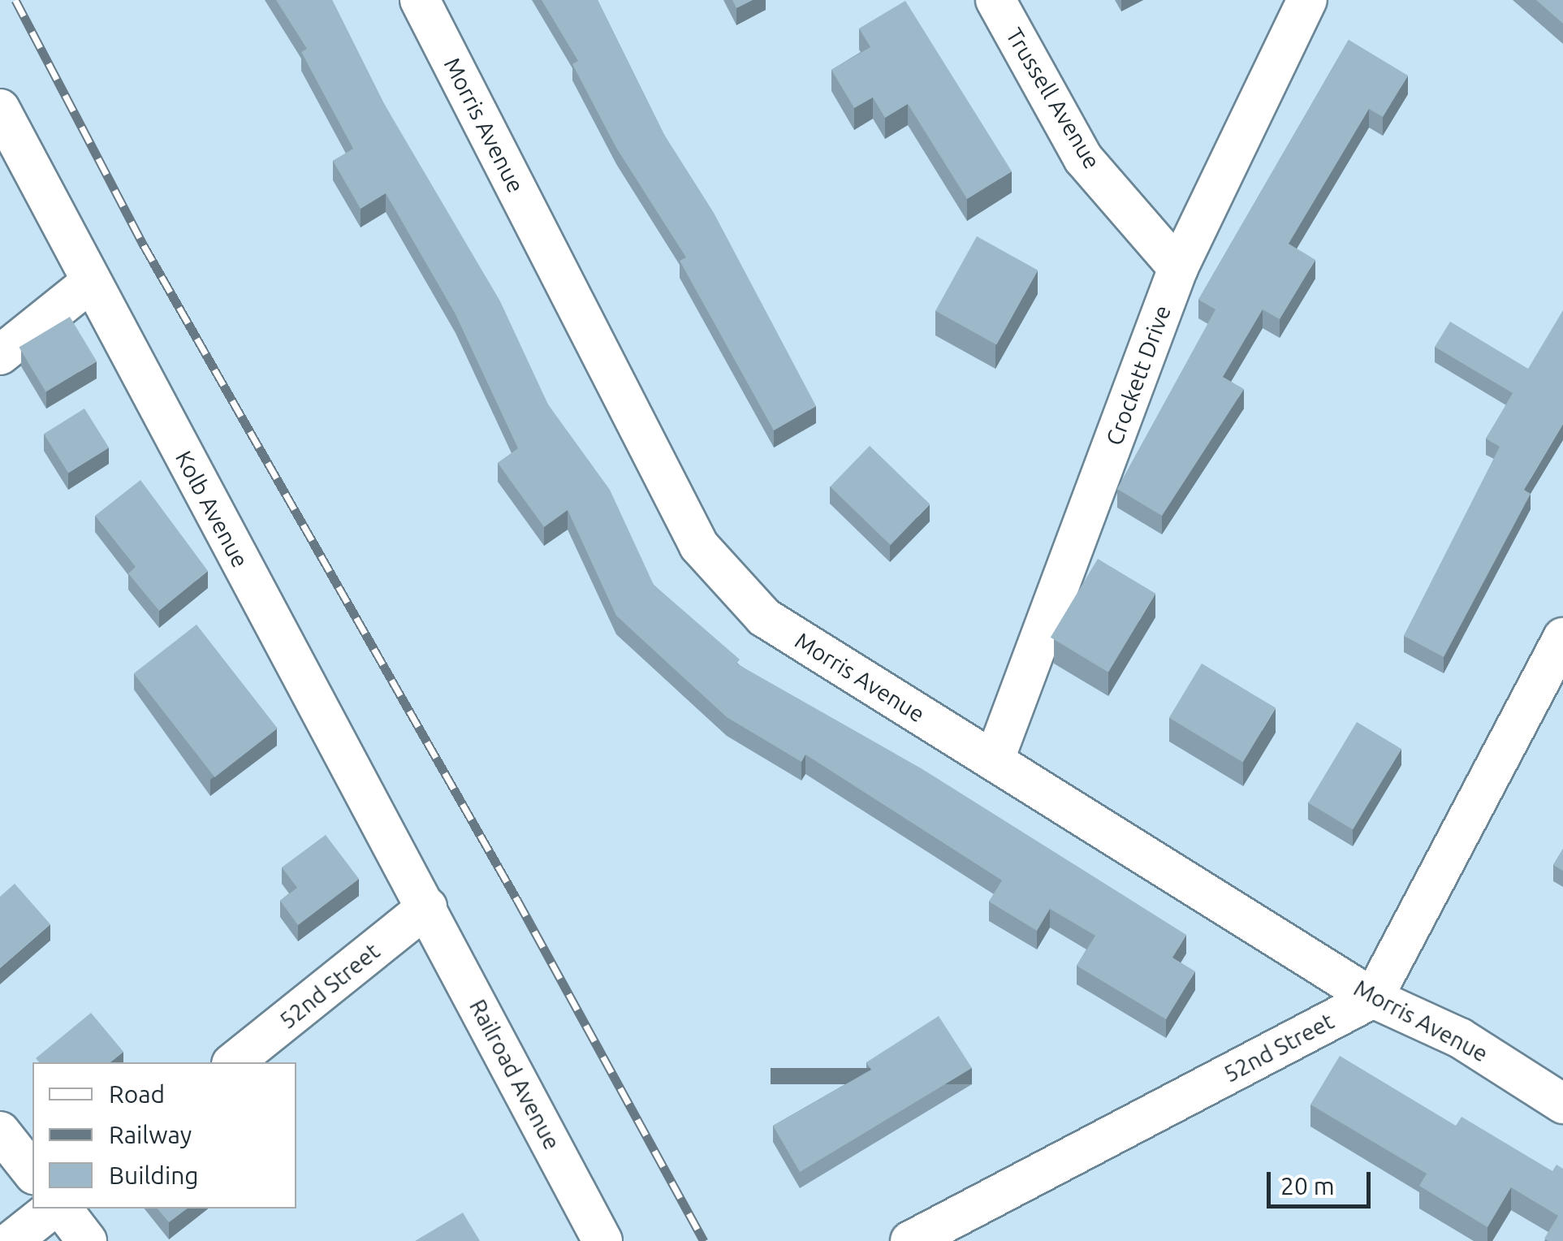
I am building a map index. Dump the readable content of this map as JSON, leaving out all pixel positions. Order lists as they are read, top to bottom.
{
  "streets": {
    "street": [
      "Trussell Avenue",
      "Morris Avenue",
      "Crockett Drive",
      "Kolb Avenue",
      "52nd Street",
      "Railroad Avenue"
    ]
  },
  "crossings": [
    ["Trussell Avenue", "Crockett Drive"],
    ["Morris Avenue", "Crockett Drive"],
    ["Morris Avenue", "52nd Street"],
    ["Kolb Avenue", "52nd Street"],
    ["Kolb Avenue", "Railroad Avenue"],
    ["52nd Street", "Railroad Avenue"]
  ],
  "legend": ["Road", "Railway", "Building"],
  "scale_bar": "20 m"
}
